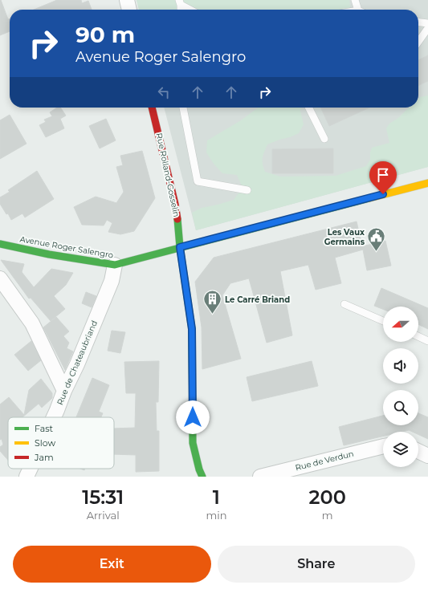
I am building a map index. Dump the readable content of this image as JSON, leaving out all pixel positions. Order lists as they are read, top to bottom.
{
  "streets": {
    "main road": ["Rue Rolland-Gosselin", "Avenue Roger Salengro"],
    "street": ["Rue de Chateaubriand", "Rue de Verdun"]
  },
  "crossings": [
    ["Rue Rolland-Gosselin", "Avenue Roger Salengro"],
    ["Avenue Roger Salengro", "Rue de Chateaubriand"]
  ],
  "places": {
    "public building": ["Les Vaux Germains"],
    "building": ["Le Carré Briand"]
  },
  "legend": ["Fast", "Slow", "Jam"],
  "north": "left",
  "page": {
    "turn": ["90 m", "Avenue Roger Salengro"],
    "eta": [
      "15:31",
      "Arrival",
      "1",
      "min",
      "200",
      "m"
    ],
    "buttons": ["Exit", "Share"]
  }
}
